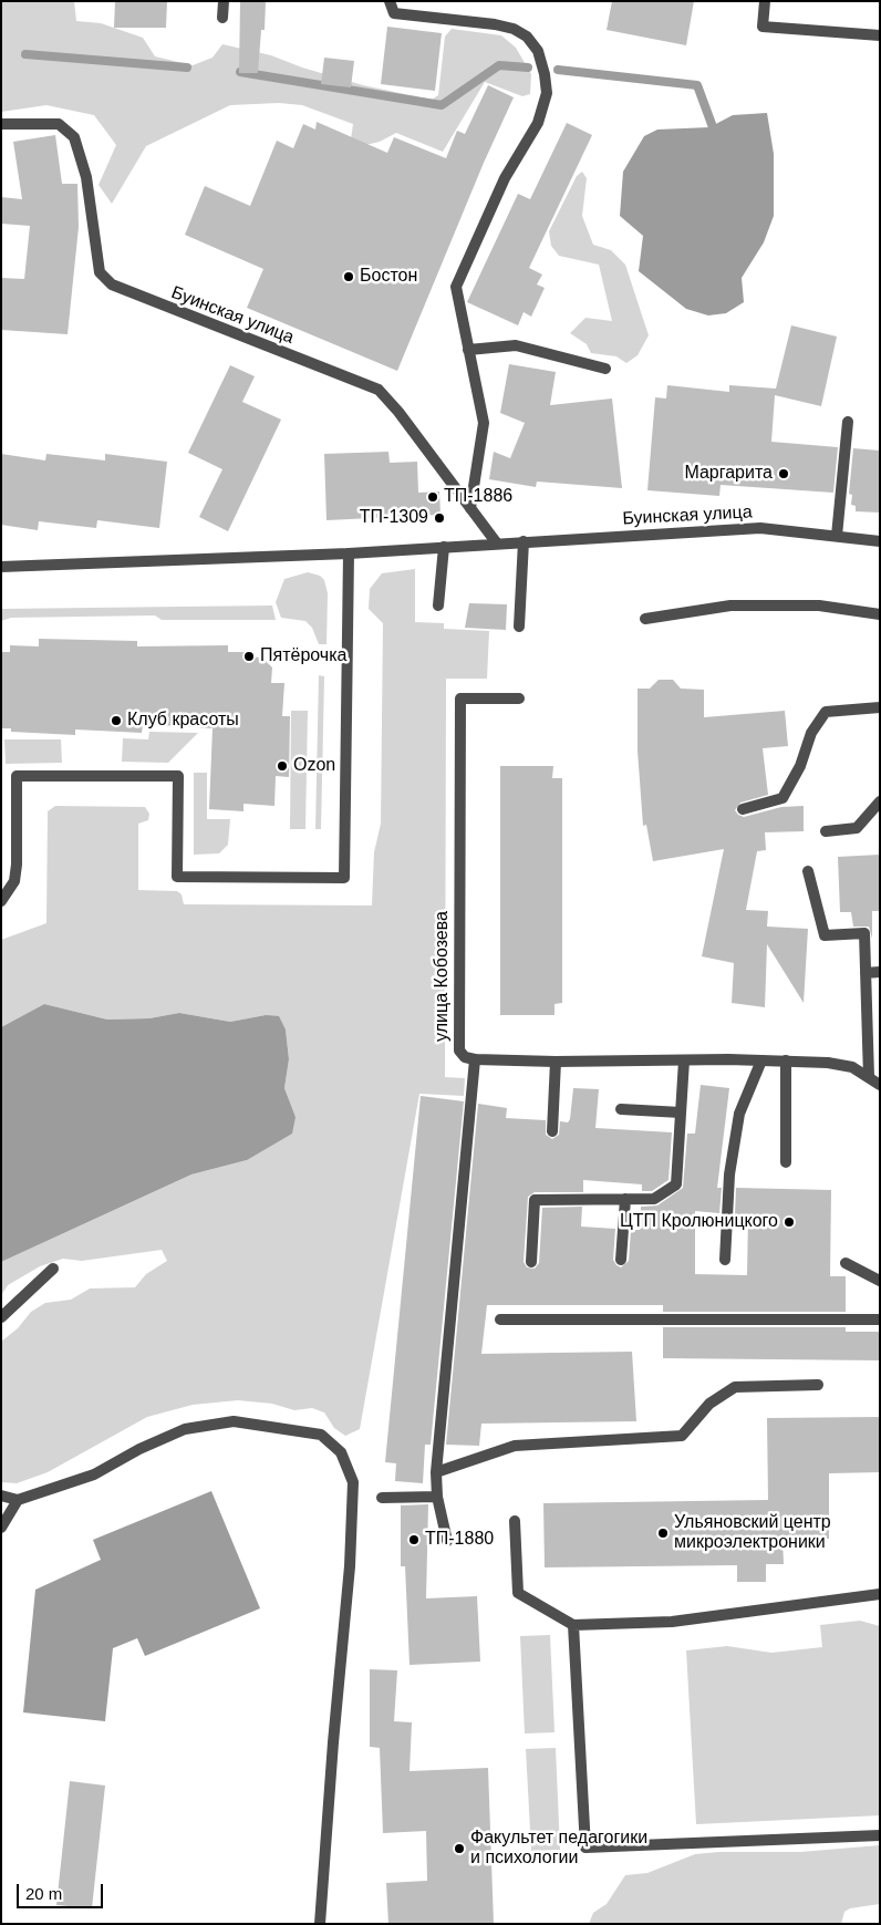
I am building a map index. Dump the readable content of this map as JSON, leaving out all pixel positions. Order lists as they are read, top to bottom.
{
  "streets": {
    "street": ["Буинская улица", "улица Кобозева"]
  },
  "places": [
    "Бостон",
    "Маргарита",
    "ТП-1886",
    "ТП-1309",
    "Пятёрочка",
    "Клуб красоты",
    "Ozon",
    "ЦТП Кролюницкого",
    "Ульяновский центр микроэлектроники",
    "ТП-1880",
    "Факультет педагогики и психологии"
  ],
  "scale_bar": "20 m"
}
